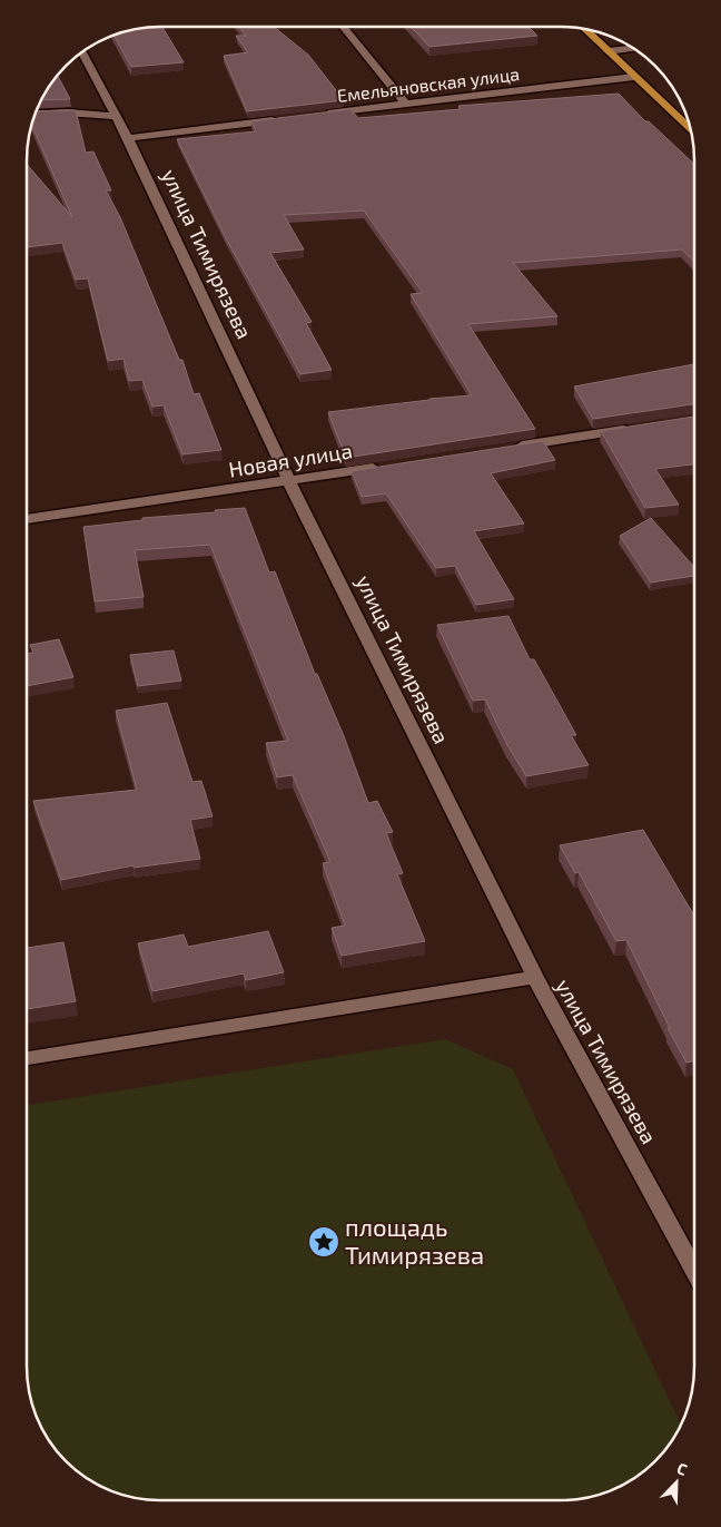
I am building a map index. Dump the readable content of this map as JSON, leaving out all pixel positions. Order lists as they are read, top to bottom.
{
  "streets": {
    "street": ["Емельяновская улица", "улица Тимирязева", "Новая улица"]
  },
  "crossings": [
    ["улица Тимирязева", "Новая улица"]
  ],
  "places": {
    "place": ["площадь Тимирязева"]
  },
  "north": "top right"
}
